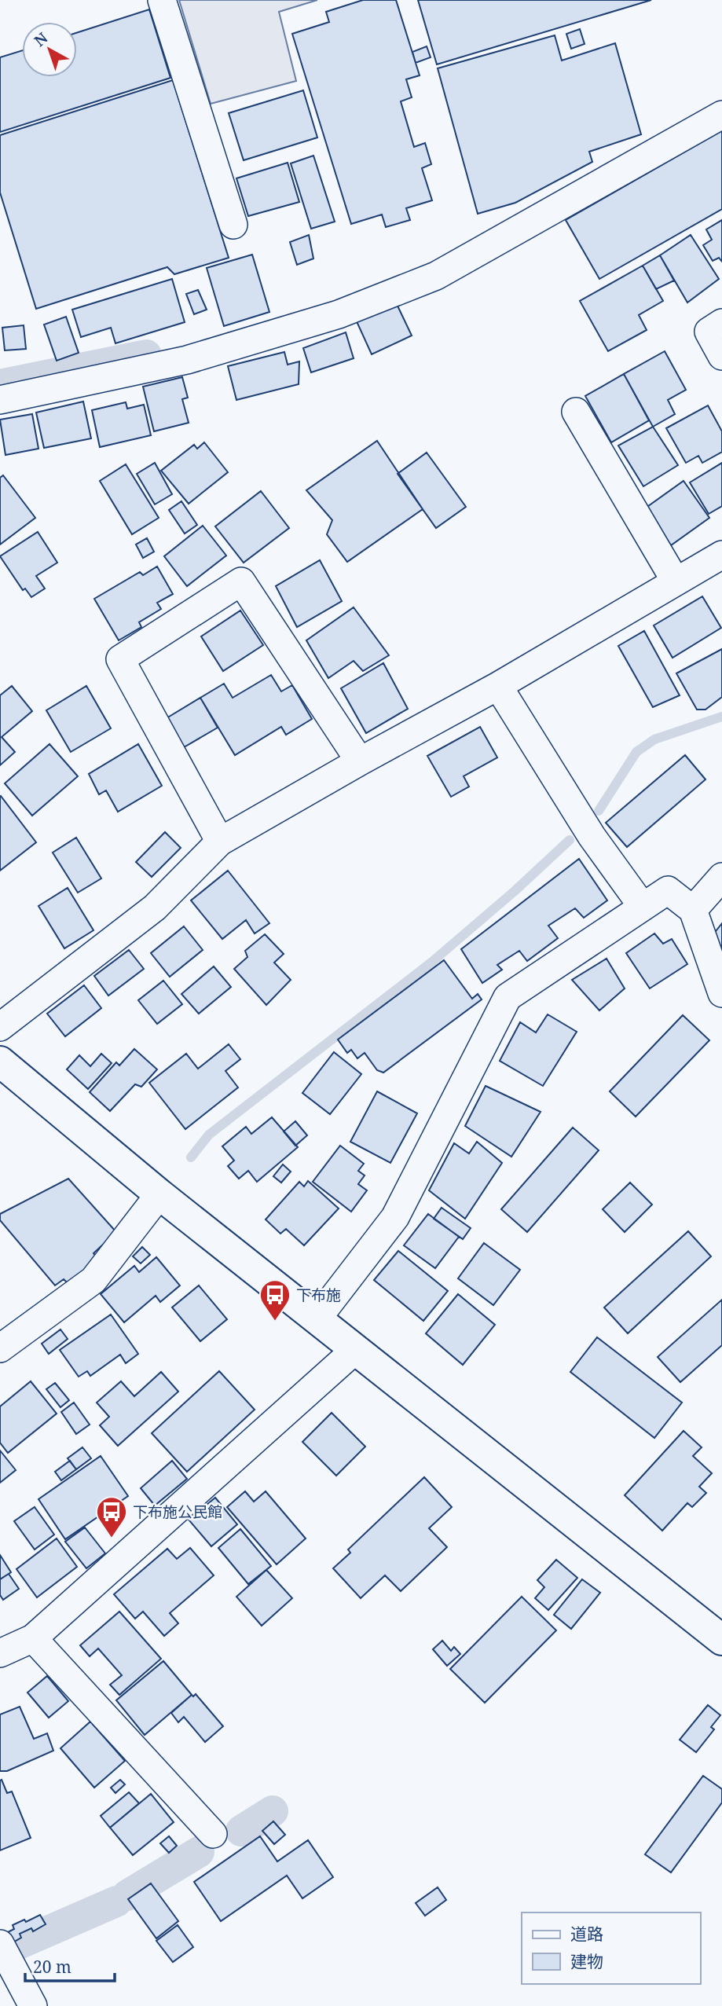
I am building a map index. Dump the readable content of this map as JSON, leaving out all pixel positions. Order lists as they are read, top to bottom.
{
  "places": {
    "bus stop": ["下布施", "下布施公民館"]
  },
  "legend": ["道路", "建物"],
  "scale_bar": "20 m",
  "north": "top left"
}
